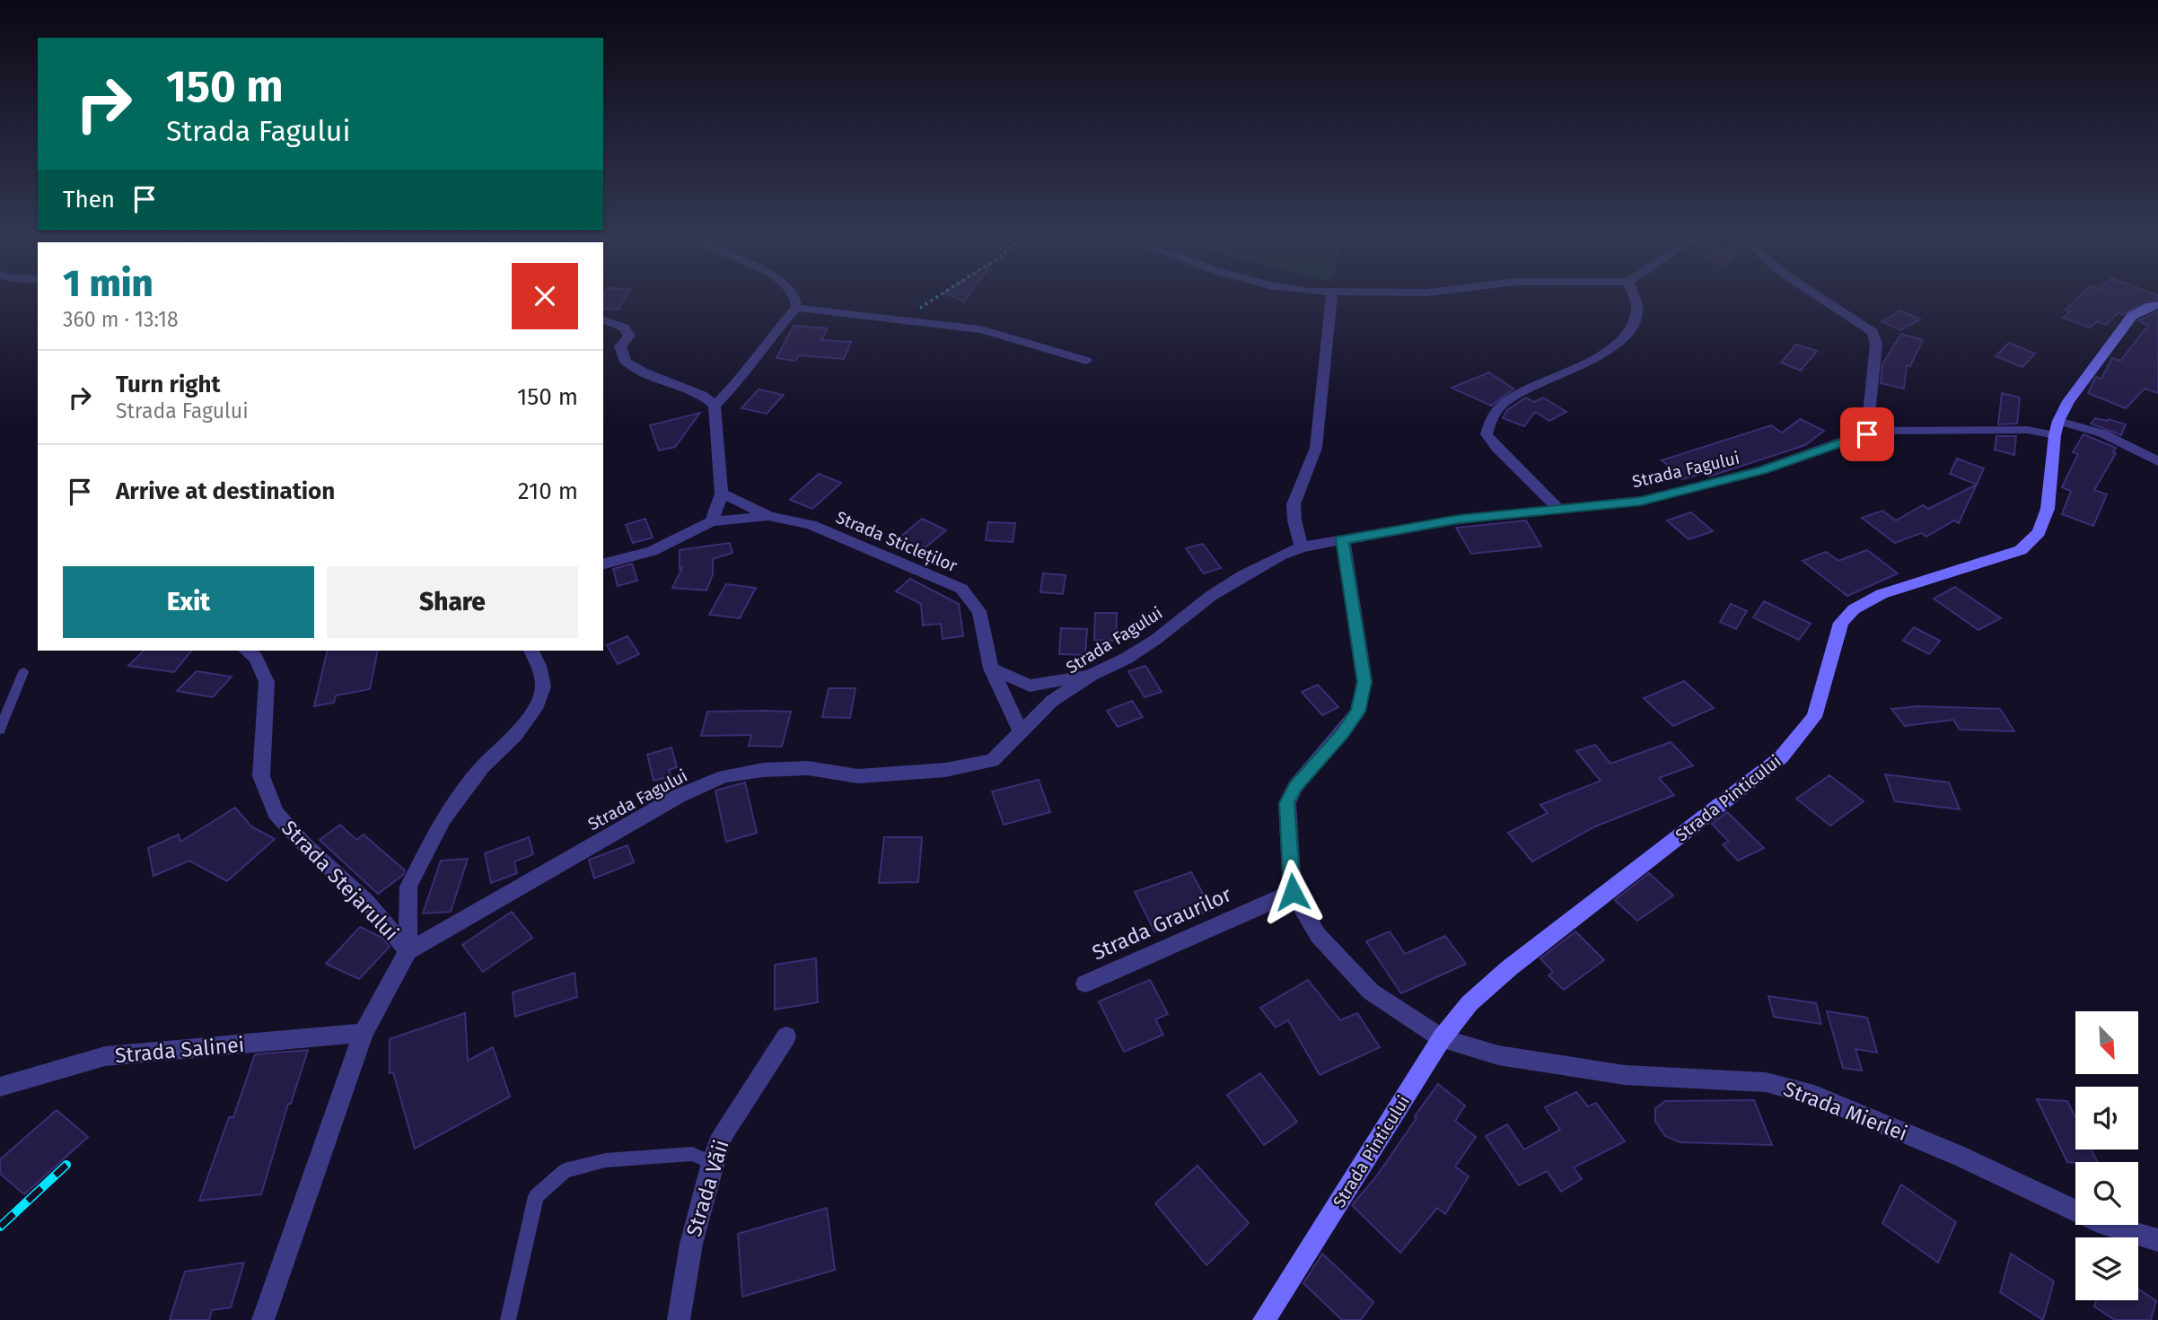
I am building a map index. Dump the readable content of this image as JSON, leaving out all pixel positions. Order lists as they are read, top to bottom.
{
  "streets": {
    "main road": ["Strada Pinticului"],
    "street": [
      "Strada Fagului",
      "Strada Sticleților",
      "Strada Stejarului",
      "Strada Graurilor",
      "Strada Salinei",
      "Strada Mierlei",
      "Strada Văii"
    ]
  },
  "crossings": [
    ["Strada Fagului", "Strada Sticleților"],
    ["Strada Fagului", "Strada Pinticului"],
    ["Strada Fagului", "Strada Stejarului"],
    ["Strada Pinticului", "Strada Mierlei"],
    ["Strada Stejarului", "Strada Salinei"]
  ],
  "north": "bottom right",
  "page": {
    "turn": ["150 m", "Strada Fagului"],
    "then": "Then",
    "heading": ["1 min", "360 m · 13:18"],
    "list": [
      {
        "name": "Turn right",
        "note": "Strada Fagului",
        "value": "150 m"
      },
      {
        "name": "Arrive at destination",
        "value": "210 m"
      }
    ],
    "buttons": ["Exit", "Share"]
  }
}
